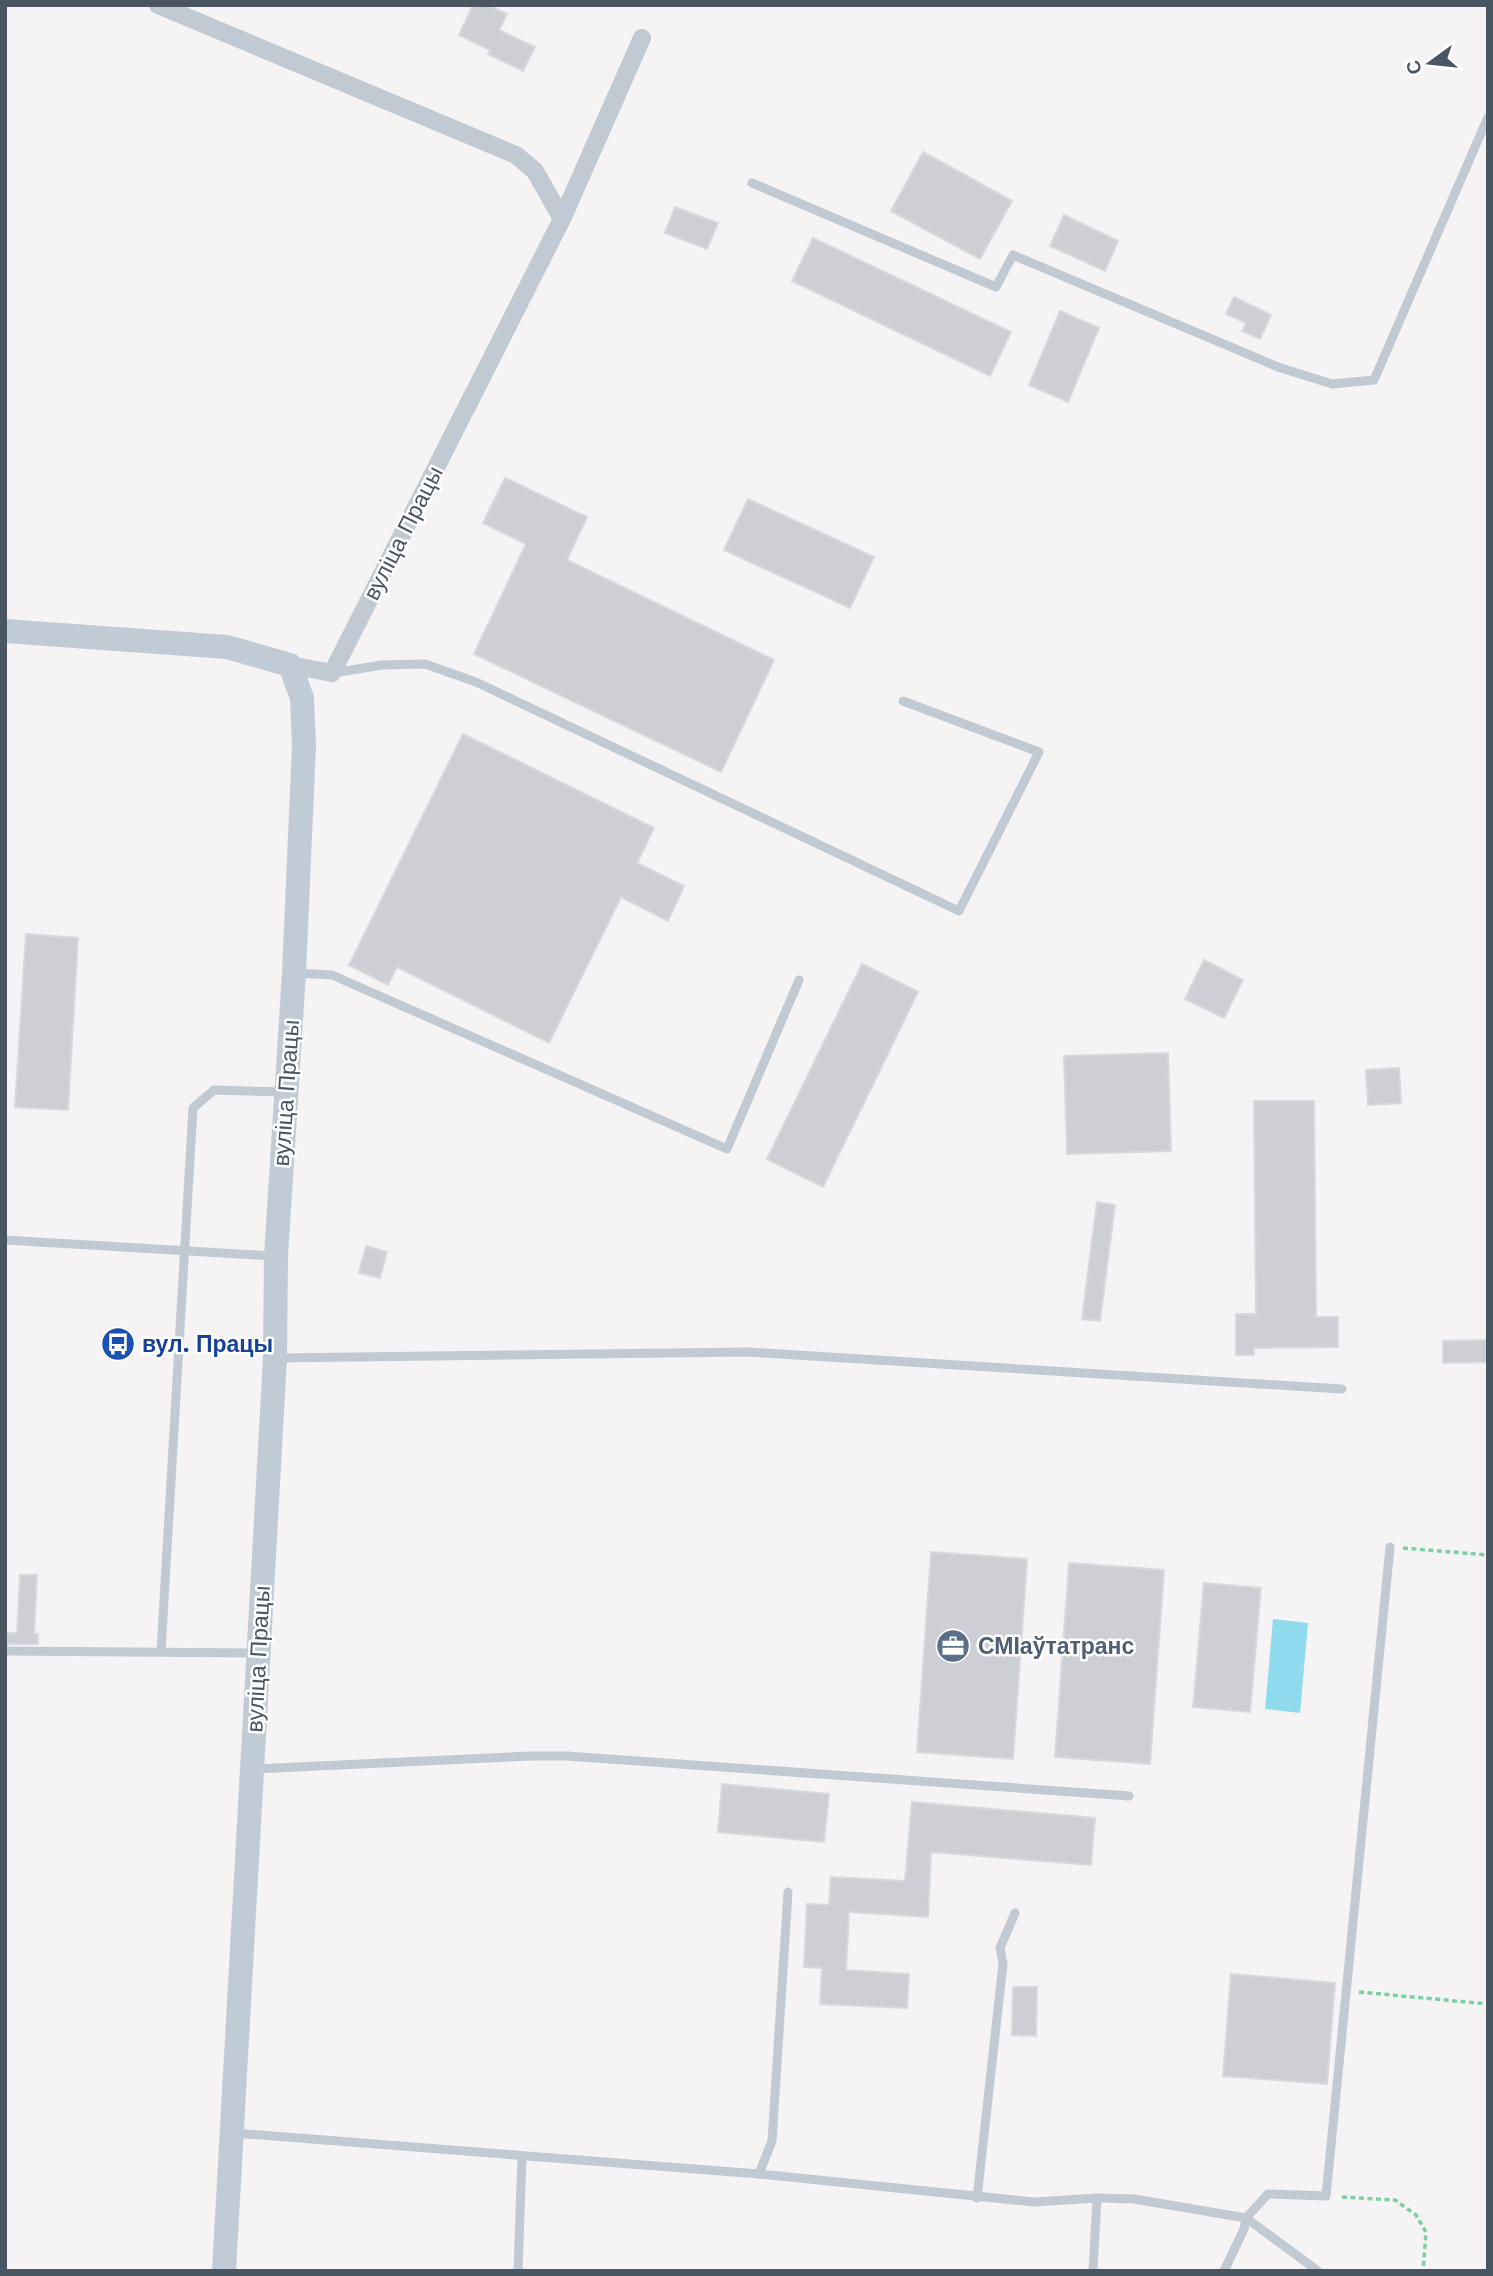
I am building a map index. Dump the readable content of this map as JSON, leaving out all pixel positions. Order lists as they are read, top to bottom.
{
  "streets": {
    "street": ["вуліца Працы"]
  },
  "places": {
    "bus stop": ["вул. Працы"],
    "office": ["СМІаўтатранс"]
  },
  "north": "left"
}
